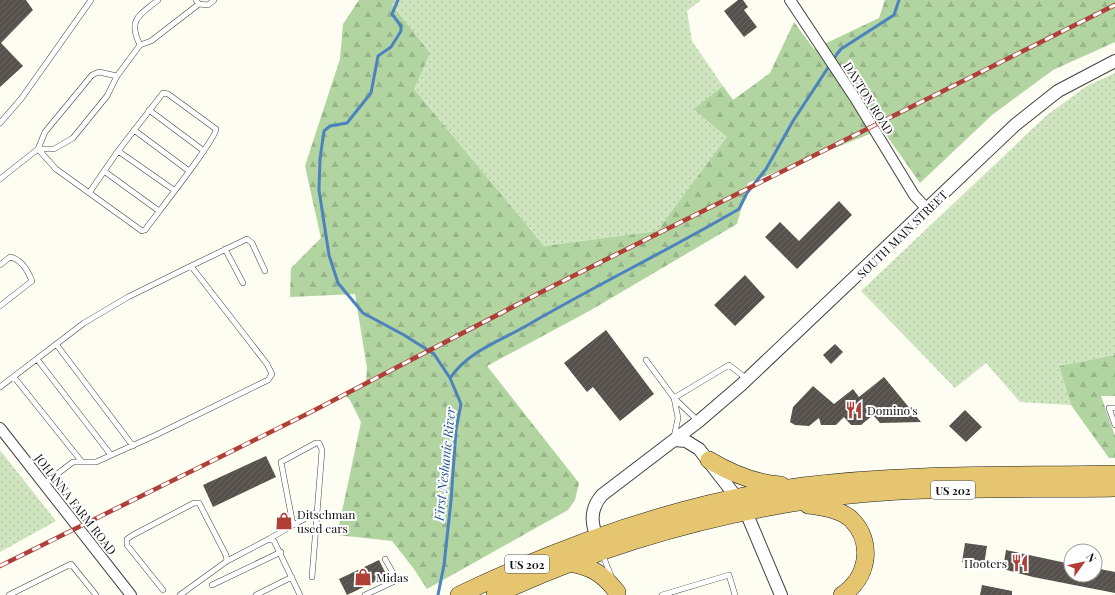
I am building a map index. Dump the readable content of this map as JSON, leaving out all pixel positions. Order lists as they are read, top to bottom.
{
  "streets": {
    "highway": ["US 202"],
    "street": ["DAYTON ROAD", "SOUTH MAIN STREET", "JOHANNA FARM ROAD"]
  },
  "crossings": [
    ["DAYTON ROAD", "SOUTH MAIN STREET"],
    ["SOUTH MAIN STREET", "US 202"]
  ],
  "water": ["First Neshanic River"],
  "places": {
    "restaurant": ["Domino's", "Hooters"],
    "shop": ["Ditschman used cars", "Midas"]
  },
  "north": "top right"
}
